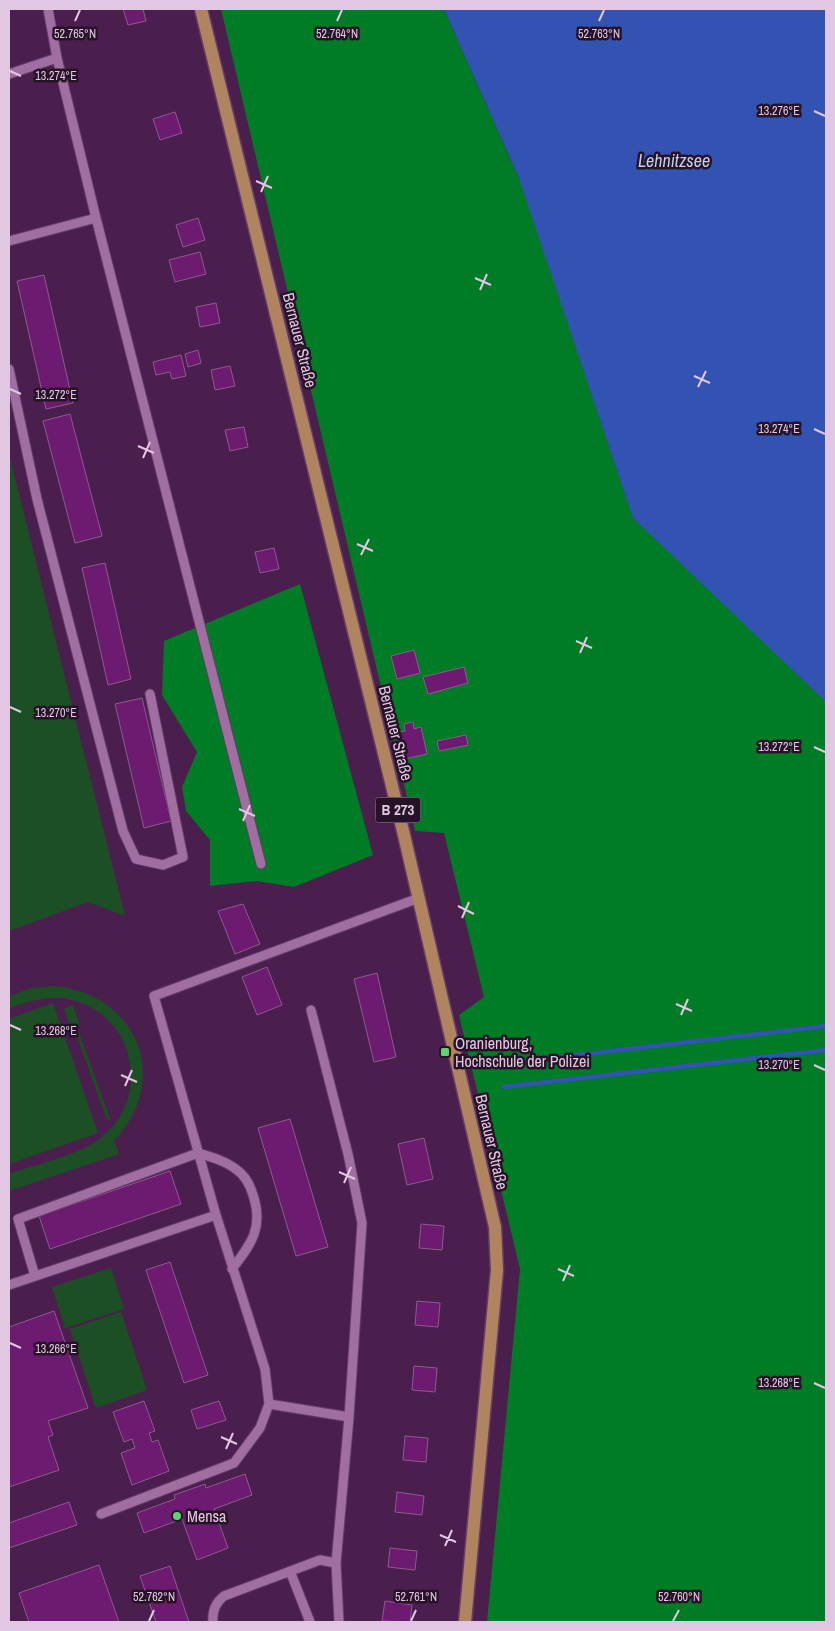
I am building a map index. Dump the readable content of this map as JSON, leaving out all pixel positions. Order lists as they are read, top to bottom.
{
  "streets": {
    "main road": ["Bernauer Straße", "B 273"]
  },
  "water": ["Lehnitzsee"],
  "places": {
    "transit": ["Oranienburg, Hochschule der Polizei"],
    "other": ["Mensa"]
  },
  "coordinates": [
    "52.765°N",
    "52.763°N",
    "52.764°N",
    "13.274°E",
    "13.276°E",
    "13.272°E",
    "13.270°E",
    "13.268°E",
    "13.266°E",
    "52.762°N",
    "52.761°N",
    "52.760°N"
  ]
}
